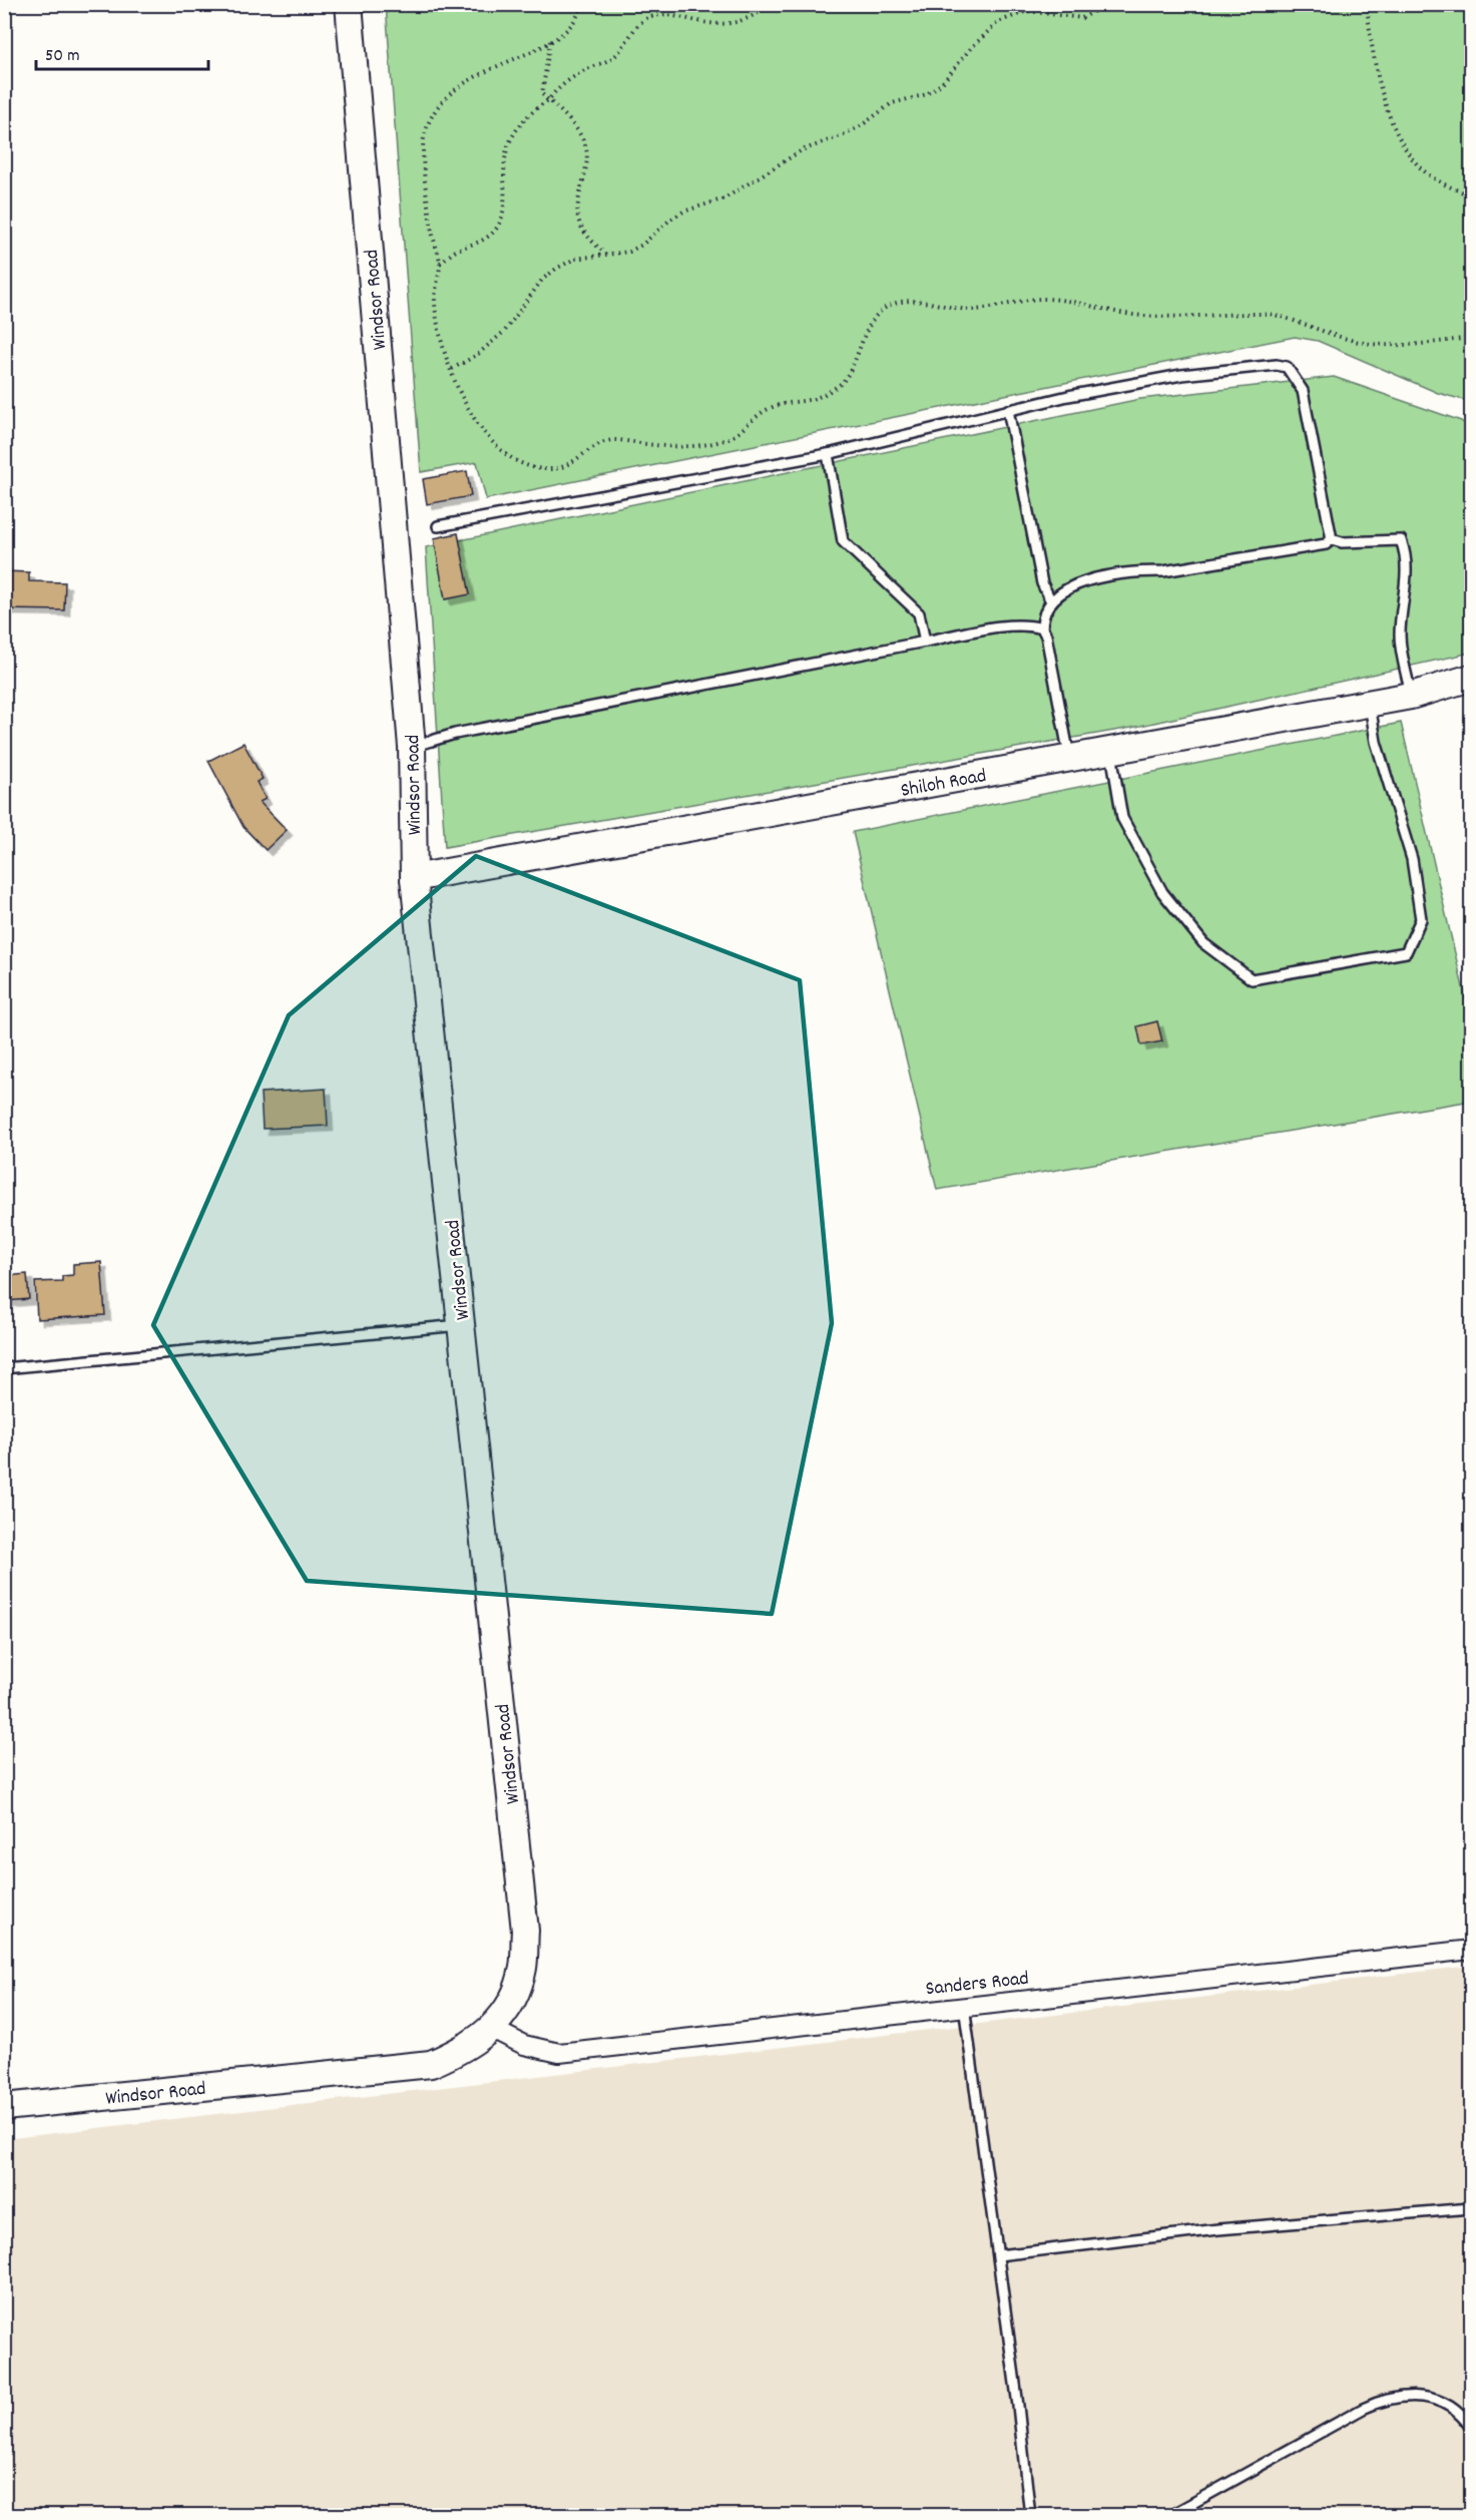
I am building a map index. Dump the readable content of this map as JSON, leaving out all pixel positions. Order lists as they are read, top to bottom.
{
  "streets": {
    "main road": ["Windsor Road", "Shiloh Road"],
    "street": ["Sanders Road"]
  },
  "crossings": [
    ["Windsor Road", "Shiloh Road"],
    ["Windsor Road", "Sanders Road"]
  ],
  "scale_bar": "50 m"
}
